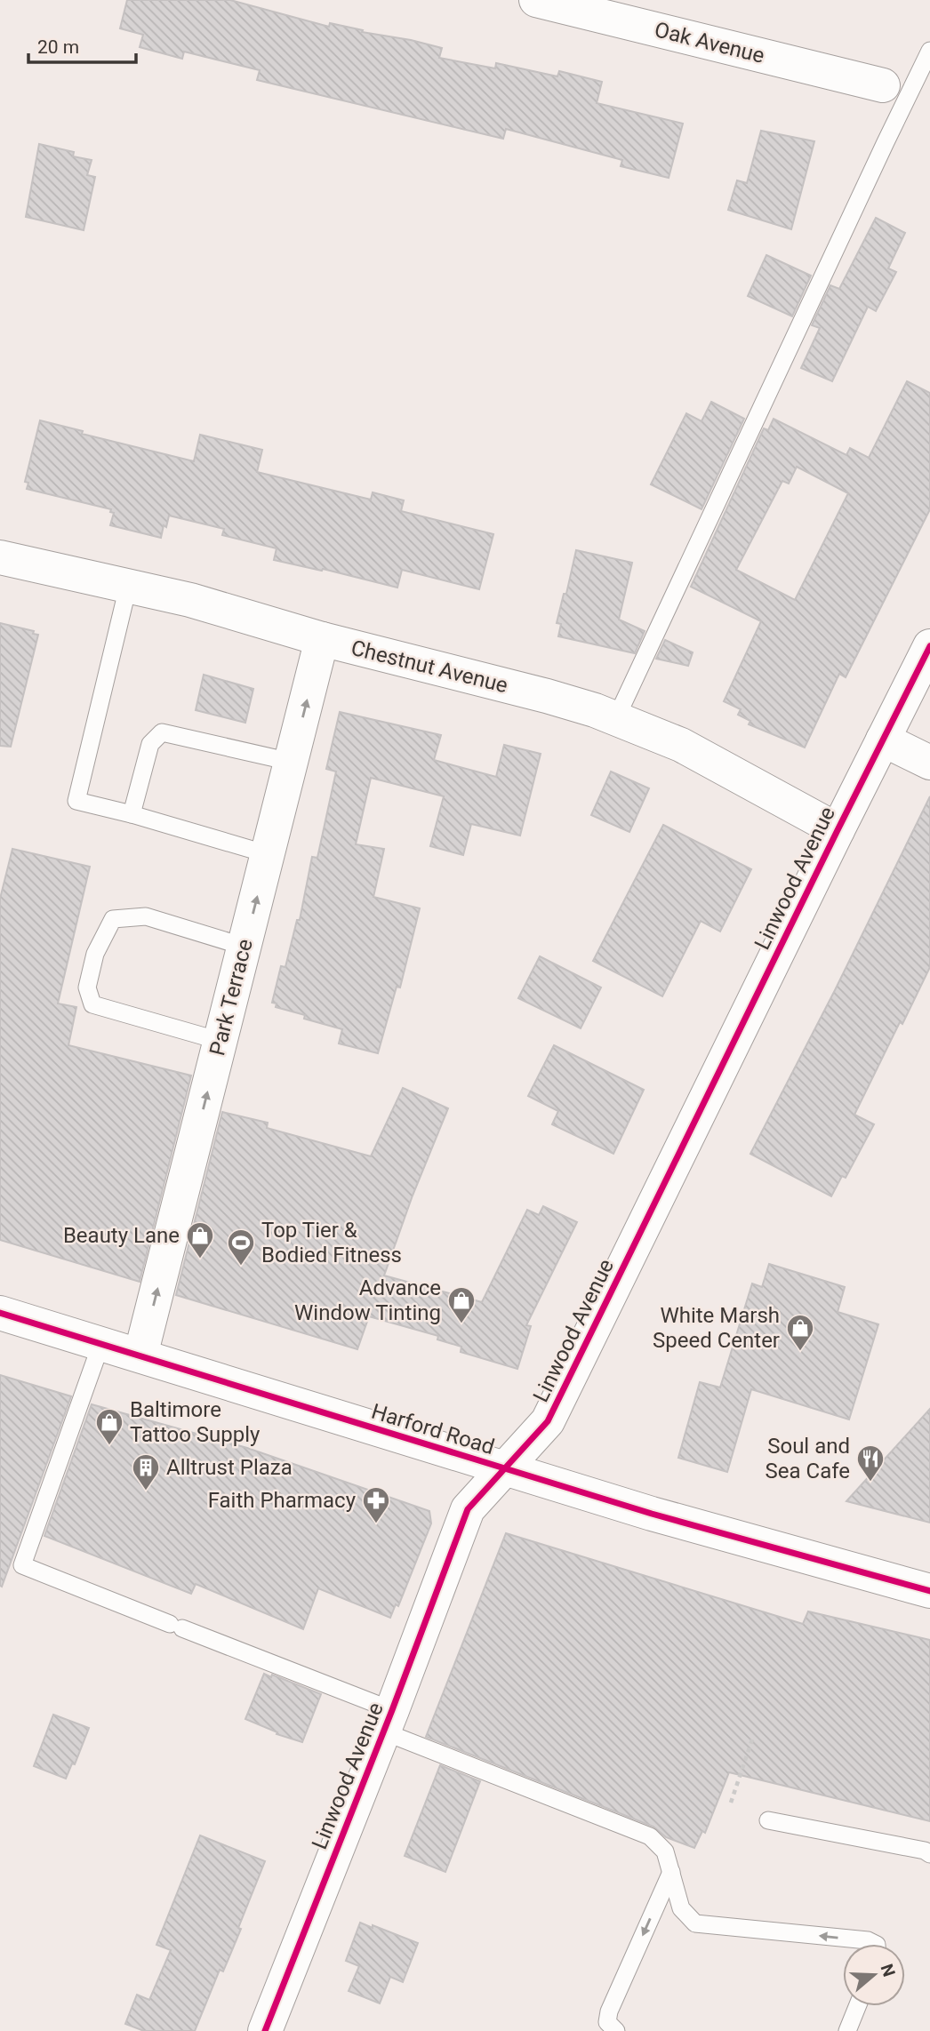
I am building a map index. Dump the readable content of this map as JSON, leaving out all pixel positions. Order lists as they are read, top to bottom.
{
  "streets": {
    "street": [
      "Oak Avenue",
      "Chestnut Avenue",
      "Linwood Avenue",
      "Park Terrace",
      "Harford Road"
    ]
  },
  "crossings": [
    ["Chestnut Avenue", "Linwood Avenue"],
    ["Chestnut Avenue", "Park Terrace"],
    ["Linwood Avenue", "Harford Road"],
    ["Park Terrace", "Harford Road"]
  ],
  "one_way": ["Park Terrace"],
  "places": {
    "shop": [
      "Beauty Lane",
      "Advance Window Tinting",
      "White Marsh Speed Center",
      "Baltimore Tattoo Supply"
    ],
    "sports": ["Top Tier & Bodied Fitness"],
    "restaurant": ["Soul and Sea Cafe"],
    "building": ["Alltrust Plaza"],
    "pharmacy": ["Faith Pharmacy"]
  },
  "scale_bar": "20 m",
  "north": "right"
}
